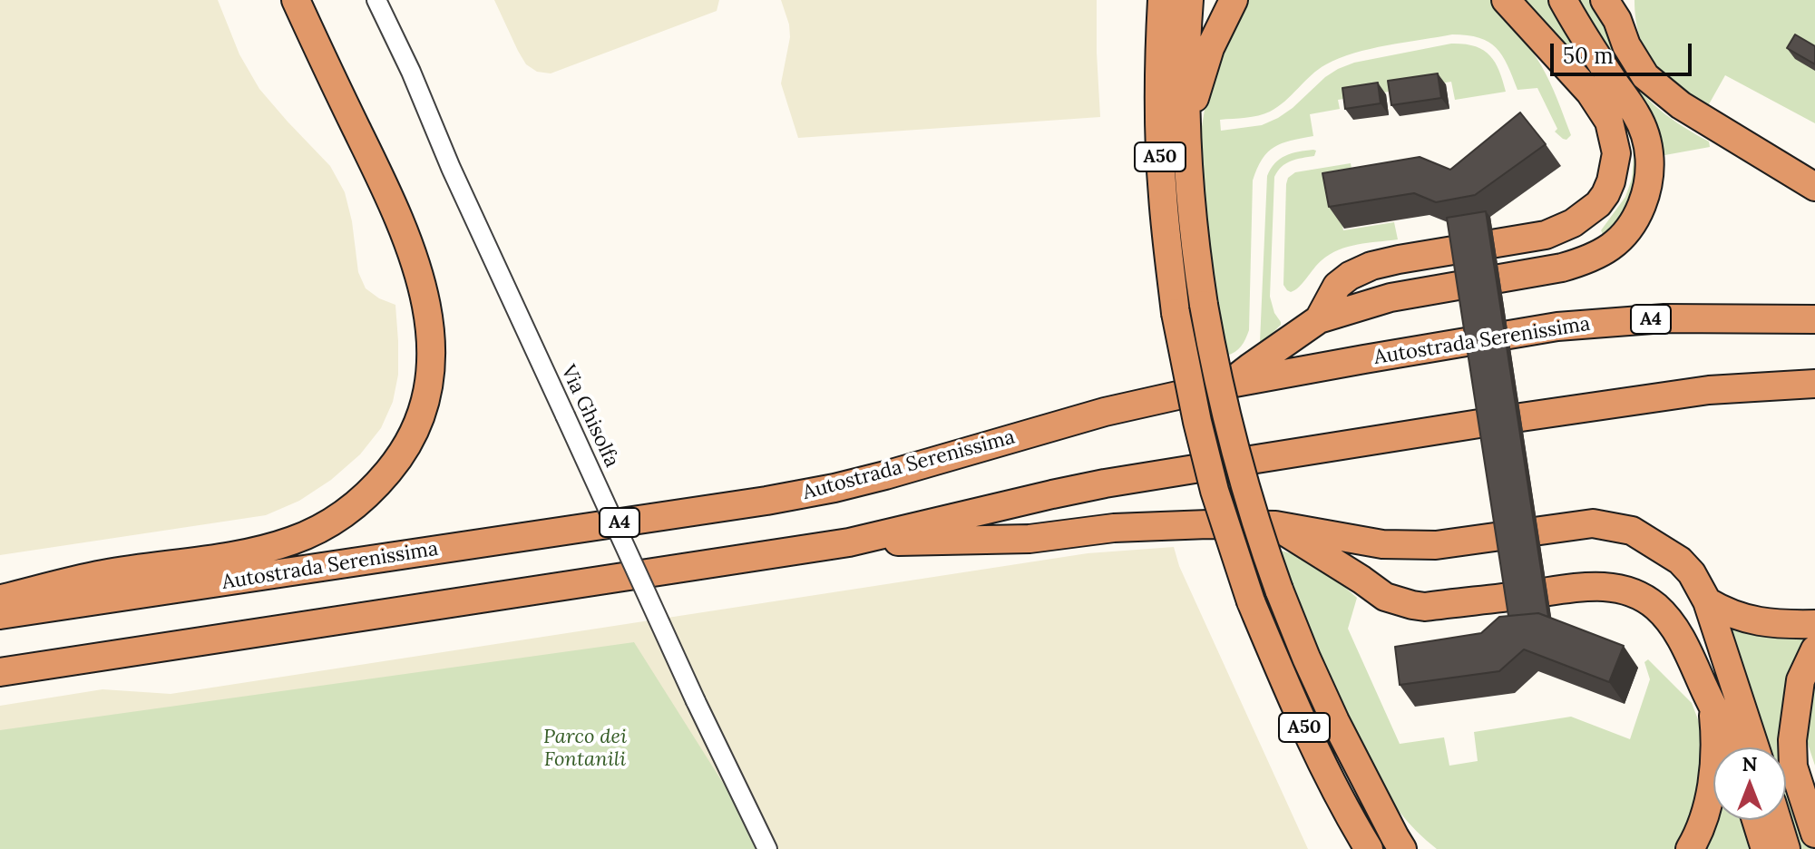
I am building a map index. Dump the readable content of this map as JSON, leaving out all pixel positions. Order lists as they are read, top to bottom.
{
  "streets": {
    "highway": ["A50", "A4", "Autostrada Serenissima"],
    "street": ["Via Ghisolfa"]
  },
  "parks": ["Parco dei Fontanili"],
  "scale_bar": "50 m",
  "north": "top"
}
